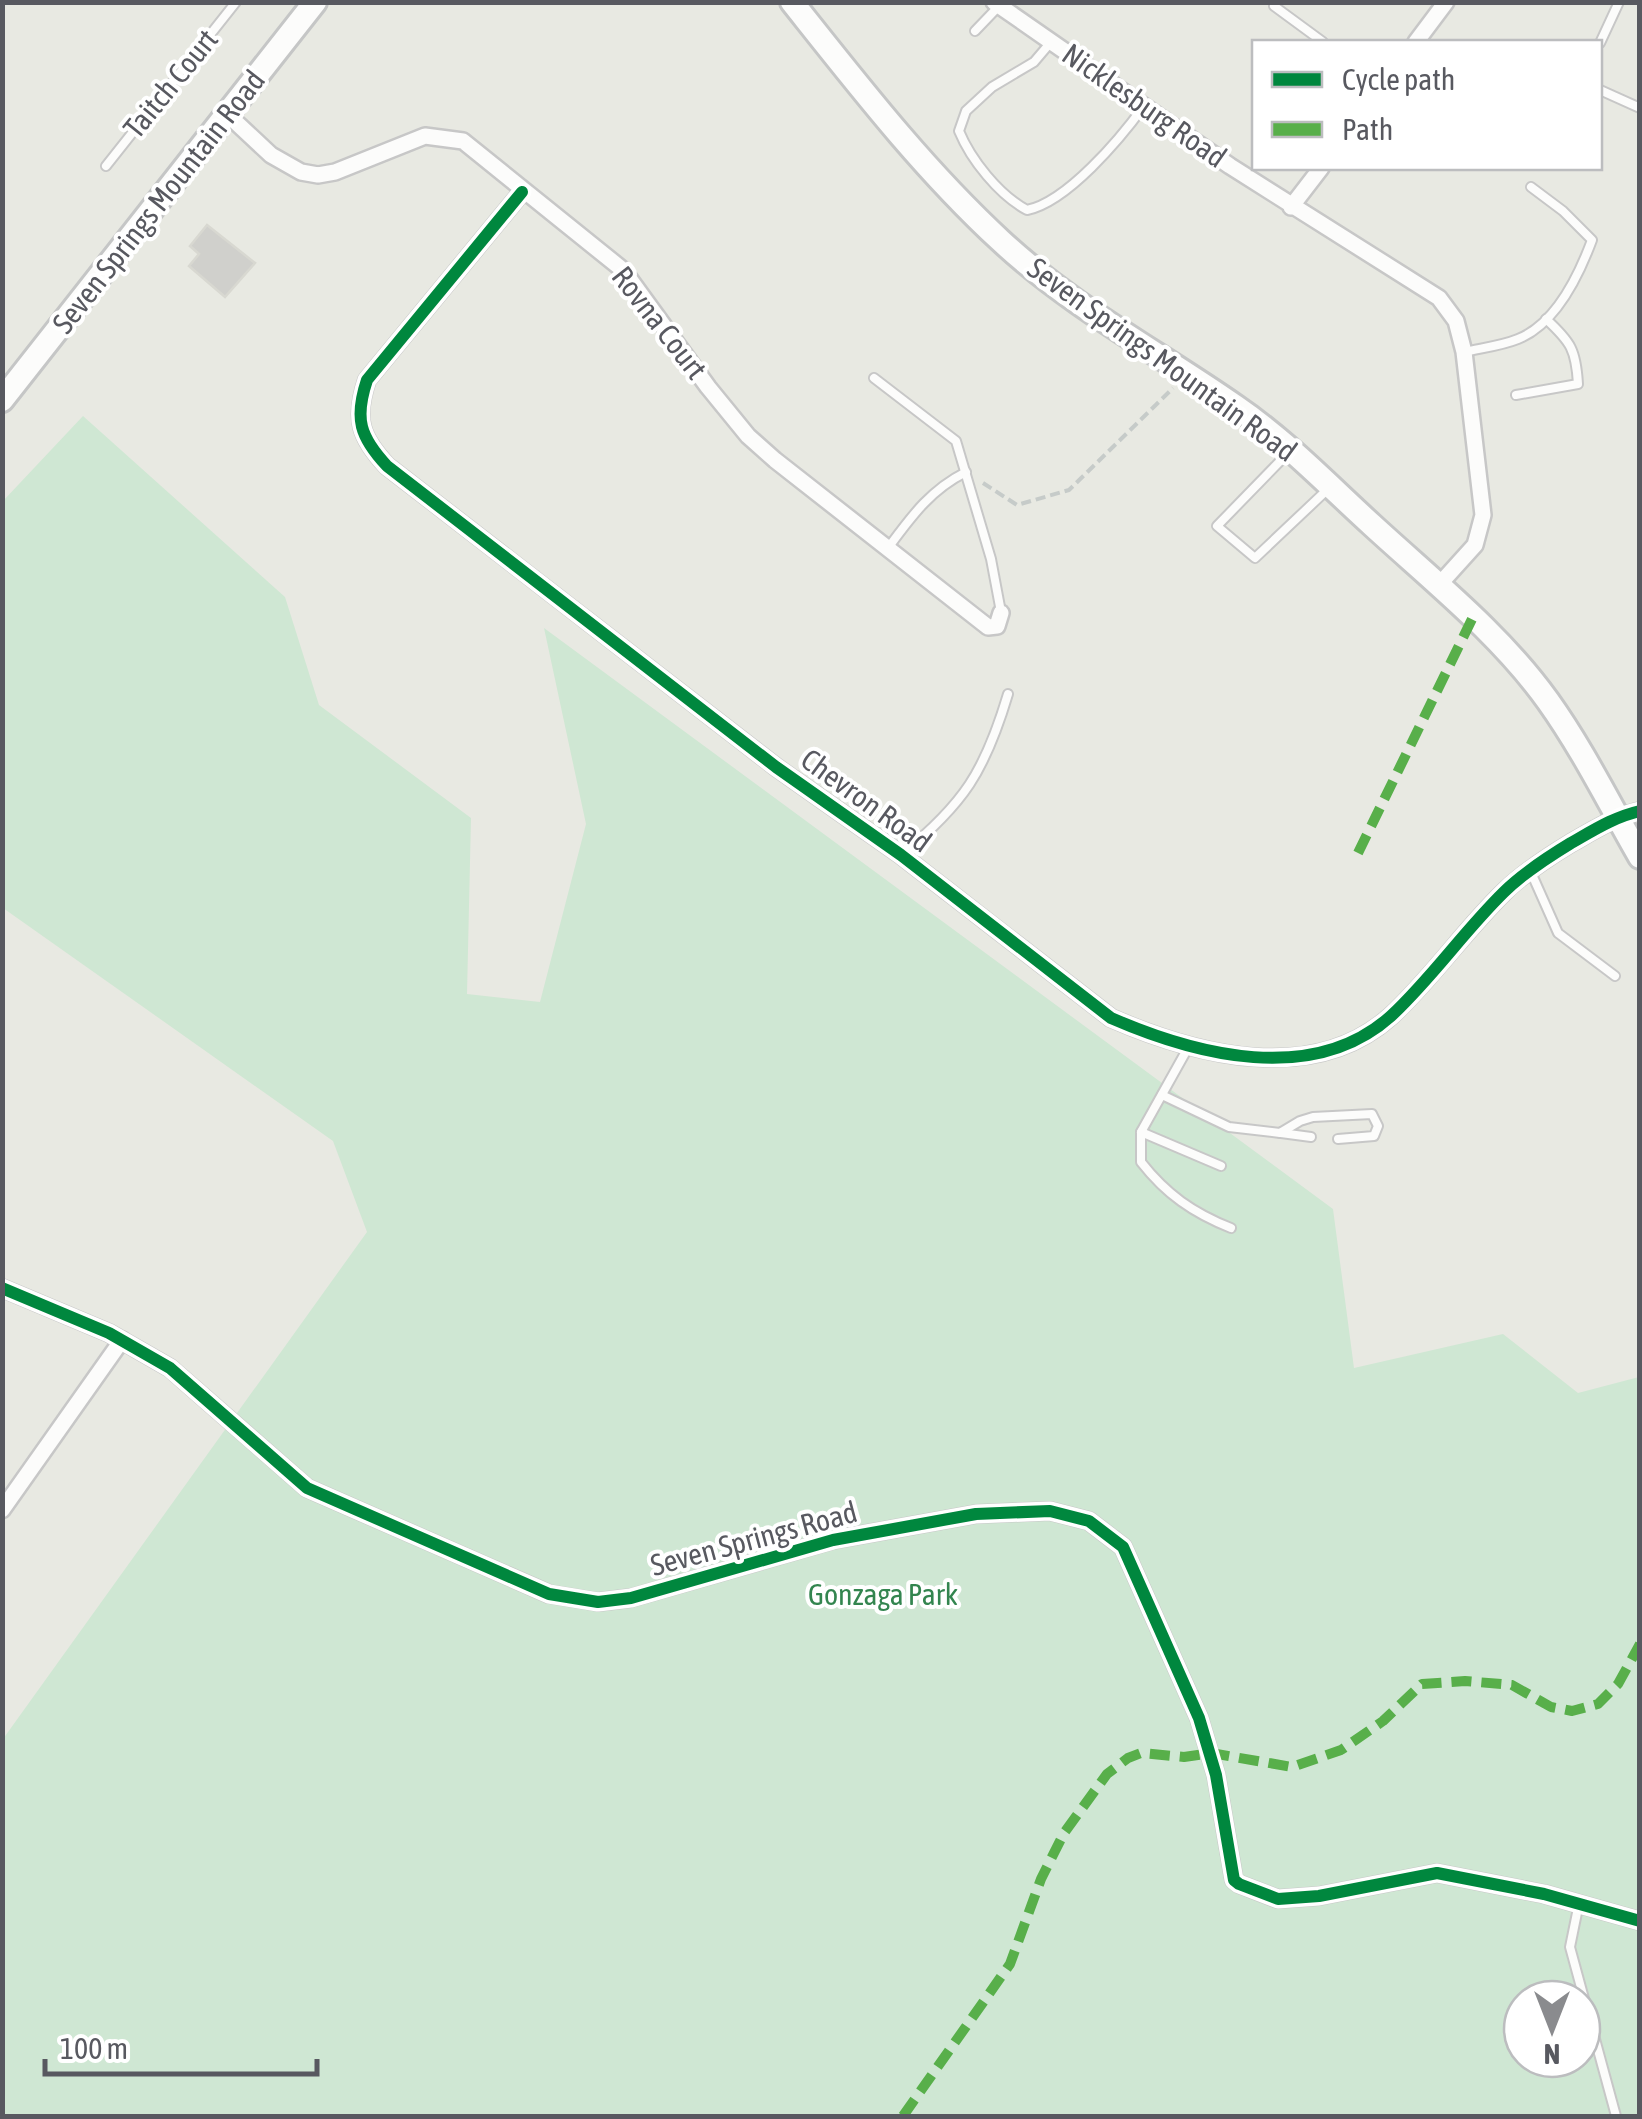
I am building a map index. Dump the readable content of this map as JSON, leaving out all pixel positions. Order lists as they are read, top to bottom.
{
  "streets": {
    "street": [
      "Nicklesburg Road",
      "Seven Springs Mountain Road",
      "Rovna Court",
      "Chevron Road",
      "Seven Springs Road"
    ],
    "lane": ["Taitch Court"]
  },
  "crossings": [
    ["Nicklesburg Road", "Seven Springs Mountain Road"],
    ["Seven Springs Mountain Road", "Rovna Court"],
    ["Seven Springs Mountain Road", "Chevron Road"],
    ["Rovna Court", "Chevron Road"]
  ],
  "parks": ["Gonzaga Park"],
  "legend": ["Cycle path", "Path"],
  "scale_bar": "100 m",
  "north": "bottom"
}
